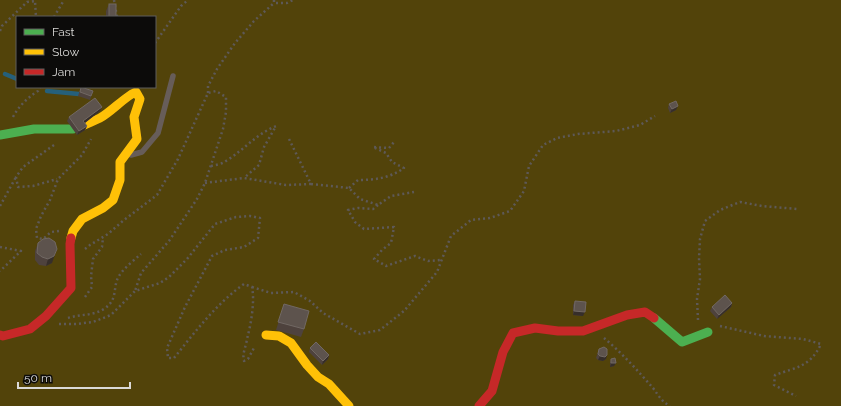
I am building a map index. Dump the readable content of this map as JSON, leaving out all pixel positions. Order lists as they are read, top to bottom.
{
  "legend": ["Fast", "Slow", "Jam"],
  "scale_bar": "50 m"
}
